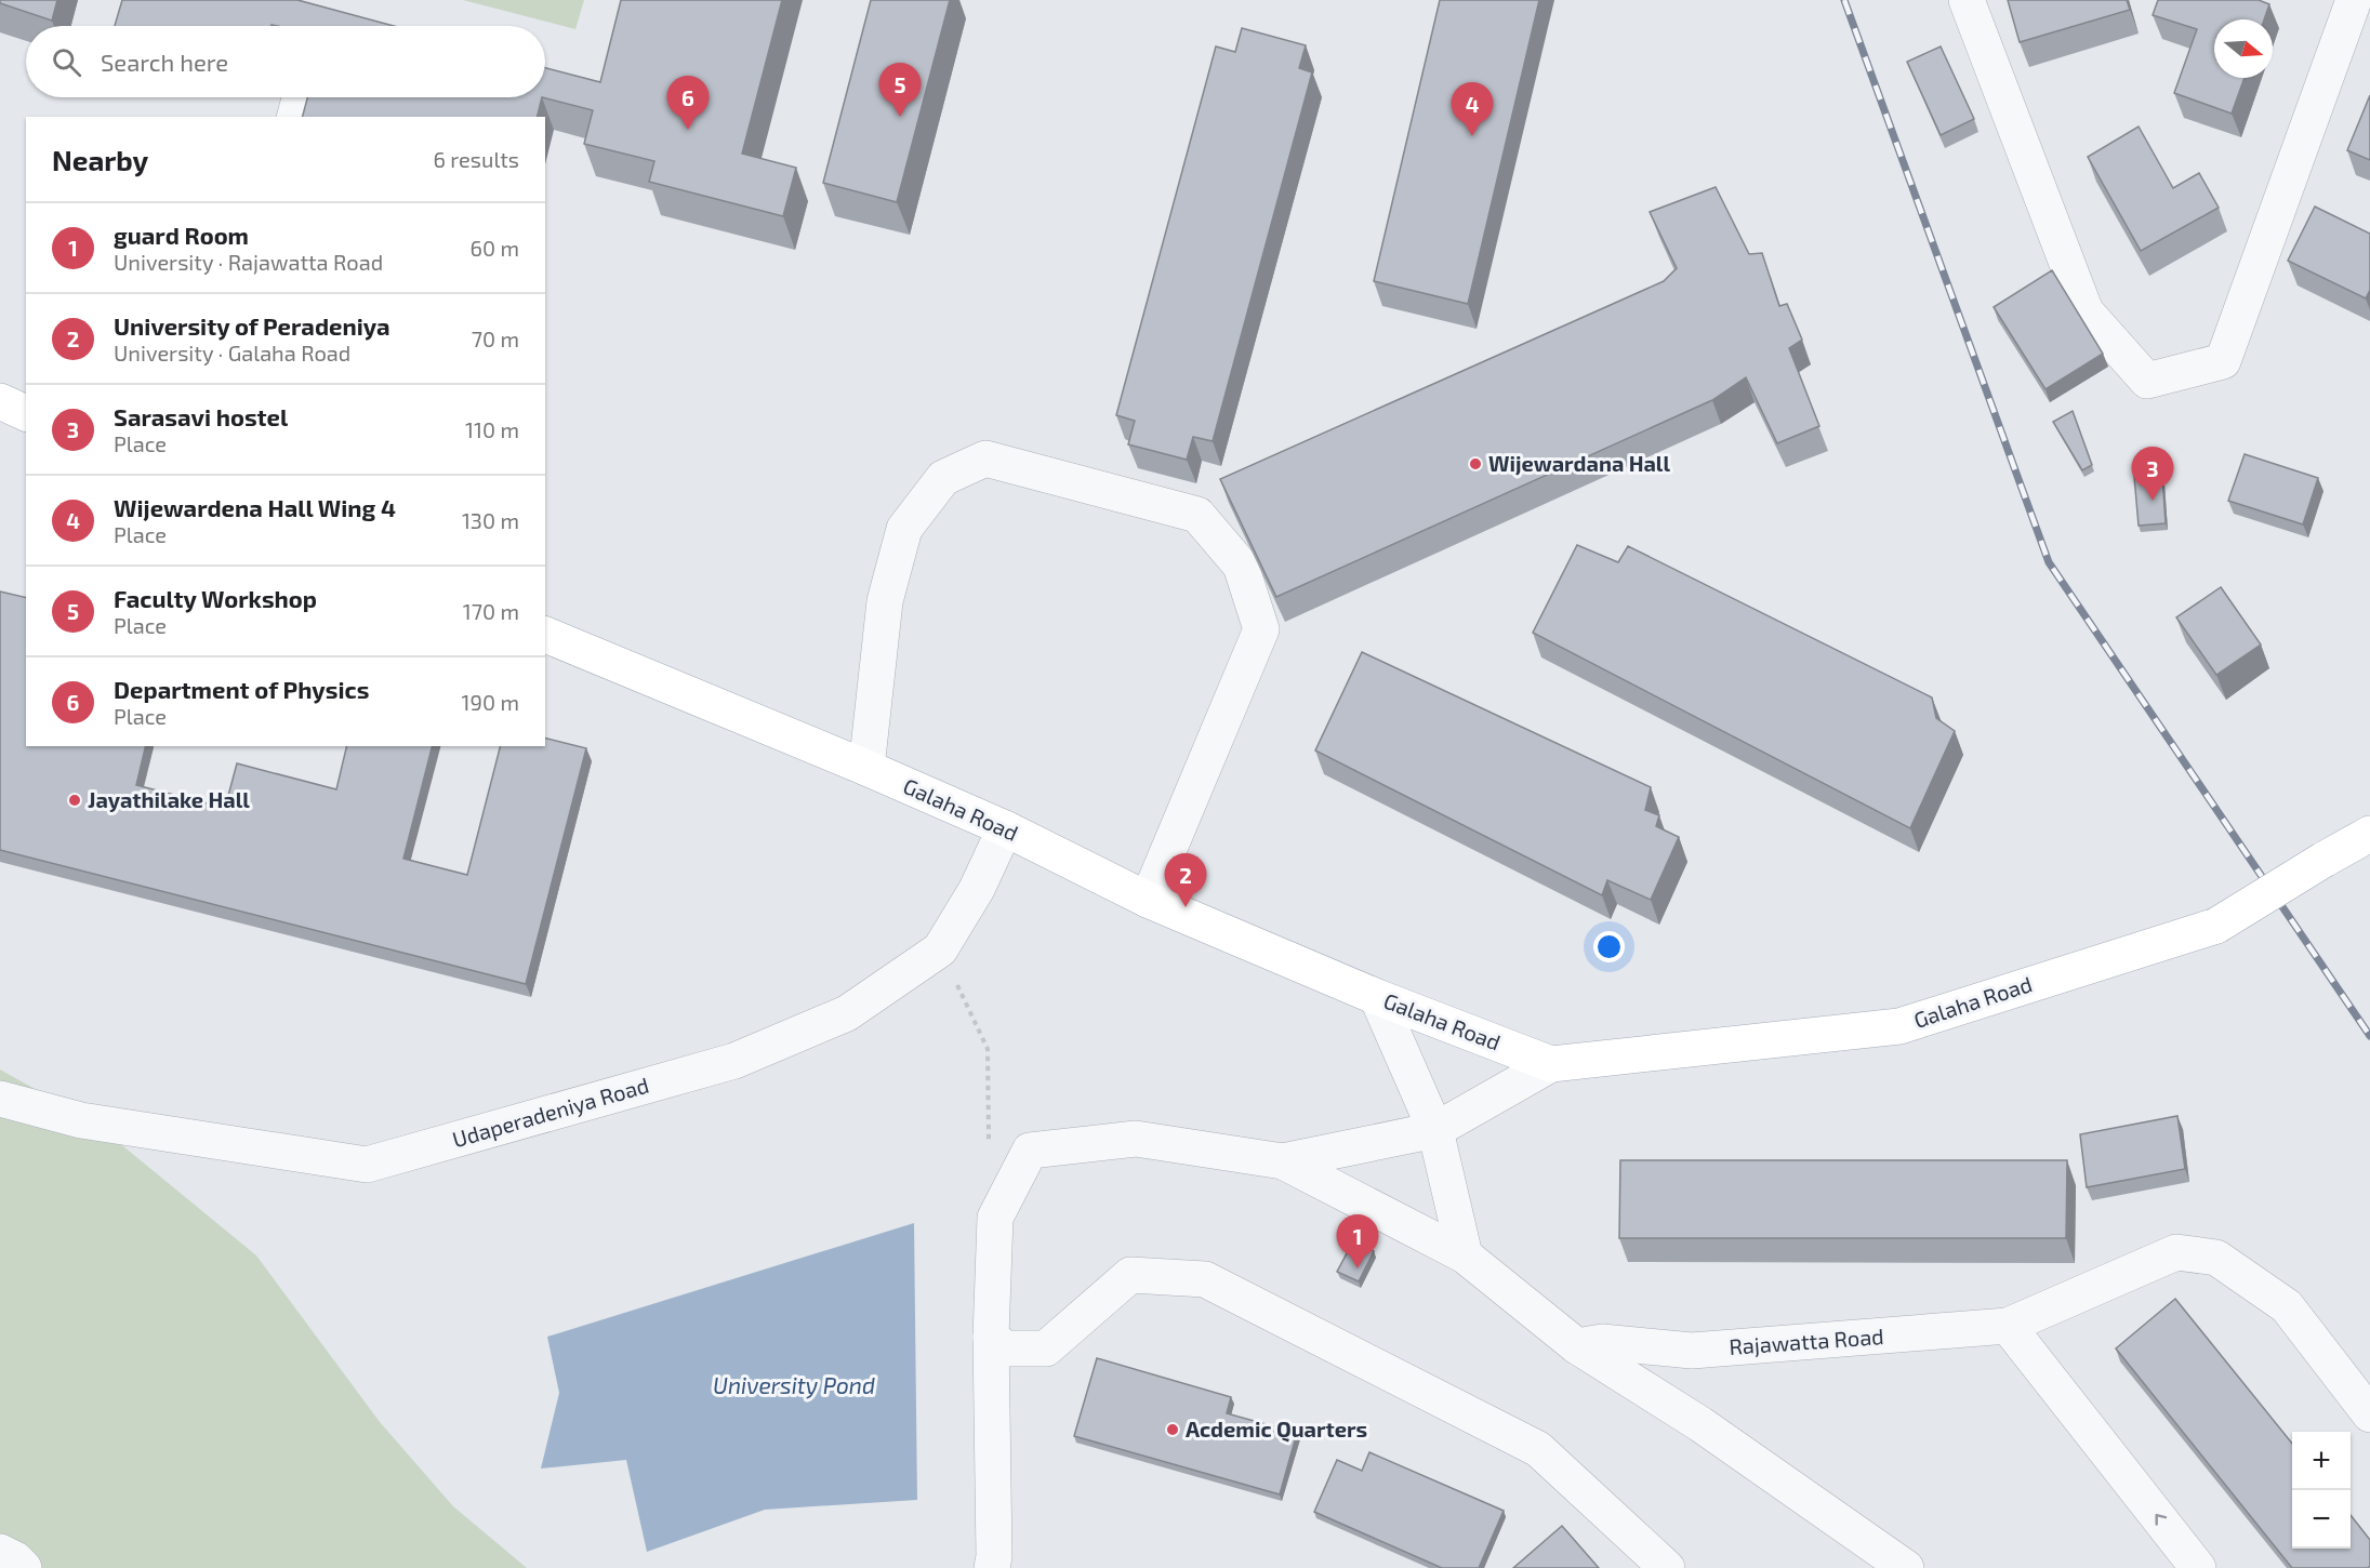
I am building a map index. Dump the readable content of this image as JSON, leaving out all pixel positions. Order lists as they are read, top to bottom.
{
  "streets": {
    "main road": ["Galaha Road"],
    "street": ["Udaperadeniya Road", "Rajawatta Road"]
  },
  "crossings": [
    ["Galaha Road", "Udaperadeniya Road"]
  ],
  "water": ["University Pond"],
  "places": ["Wijewardana Hall", "Jayathilake Hall", "Acdemic Quarters"],
  "north": "right",
  "page": {
    "search": "Search here",
    "pins": [
      "5",
      "6",
      "4",
      "3",
      "2",
      "1"
    ],
    "heading": ["Nearby", "6 results"],
    "list": [
      {
        "mark": "1",
        "name": "guard Room",
        "note": "University · Rajawatta Road",
        "value": "60 m"
      },
      {
        "mark": "2",
        "name": "University of Peradeniya",
        "note": "University · Galaha Road",
        "value": "70 m"
      },
      {
        "mark": "3",
        "name": "Sarasavi hostel",
        "note": "Place",
        "value": "110 m"
      },
      {
        "mark": "4",
        "name": "Wijewardena Hall Wing 4",
        "note": "Place",
        "value": "130 m"
      },
      {
        "mark": "5",
        "name": "Faculty Workshop",
        "note": "Place",
        "value": "170 m"
      },
      {
        "mark": "6",
        "name": "Department of Physics",
        "note": "Place",
        "value": "190 m"
      }
    ],
    "map_buttons": ["+", "−"]
  }
}
